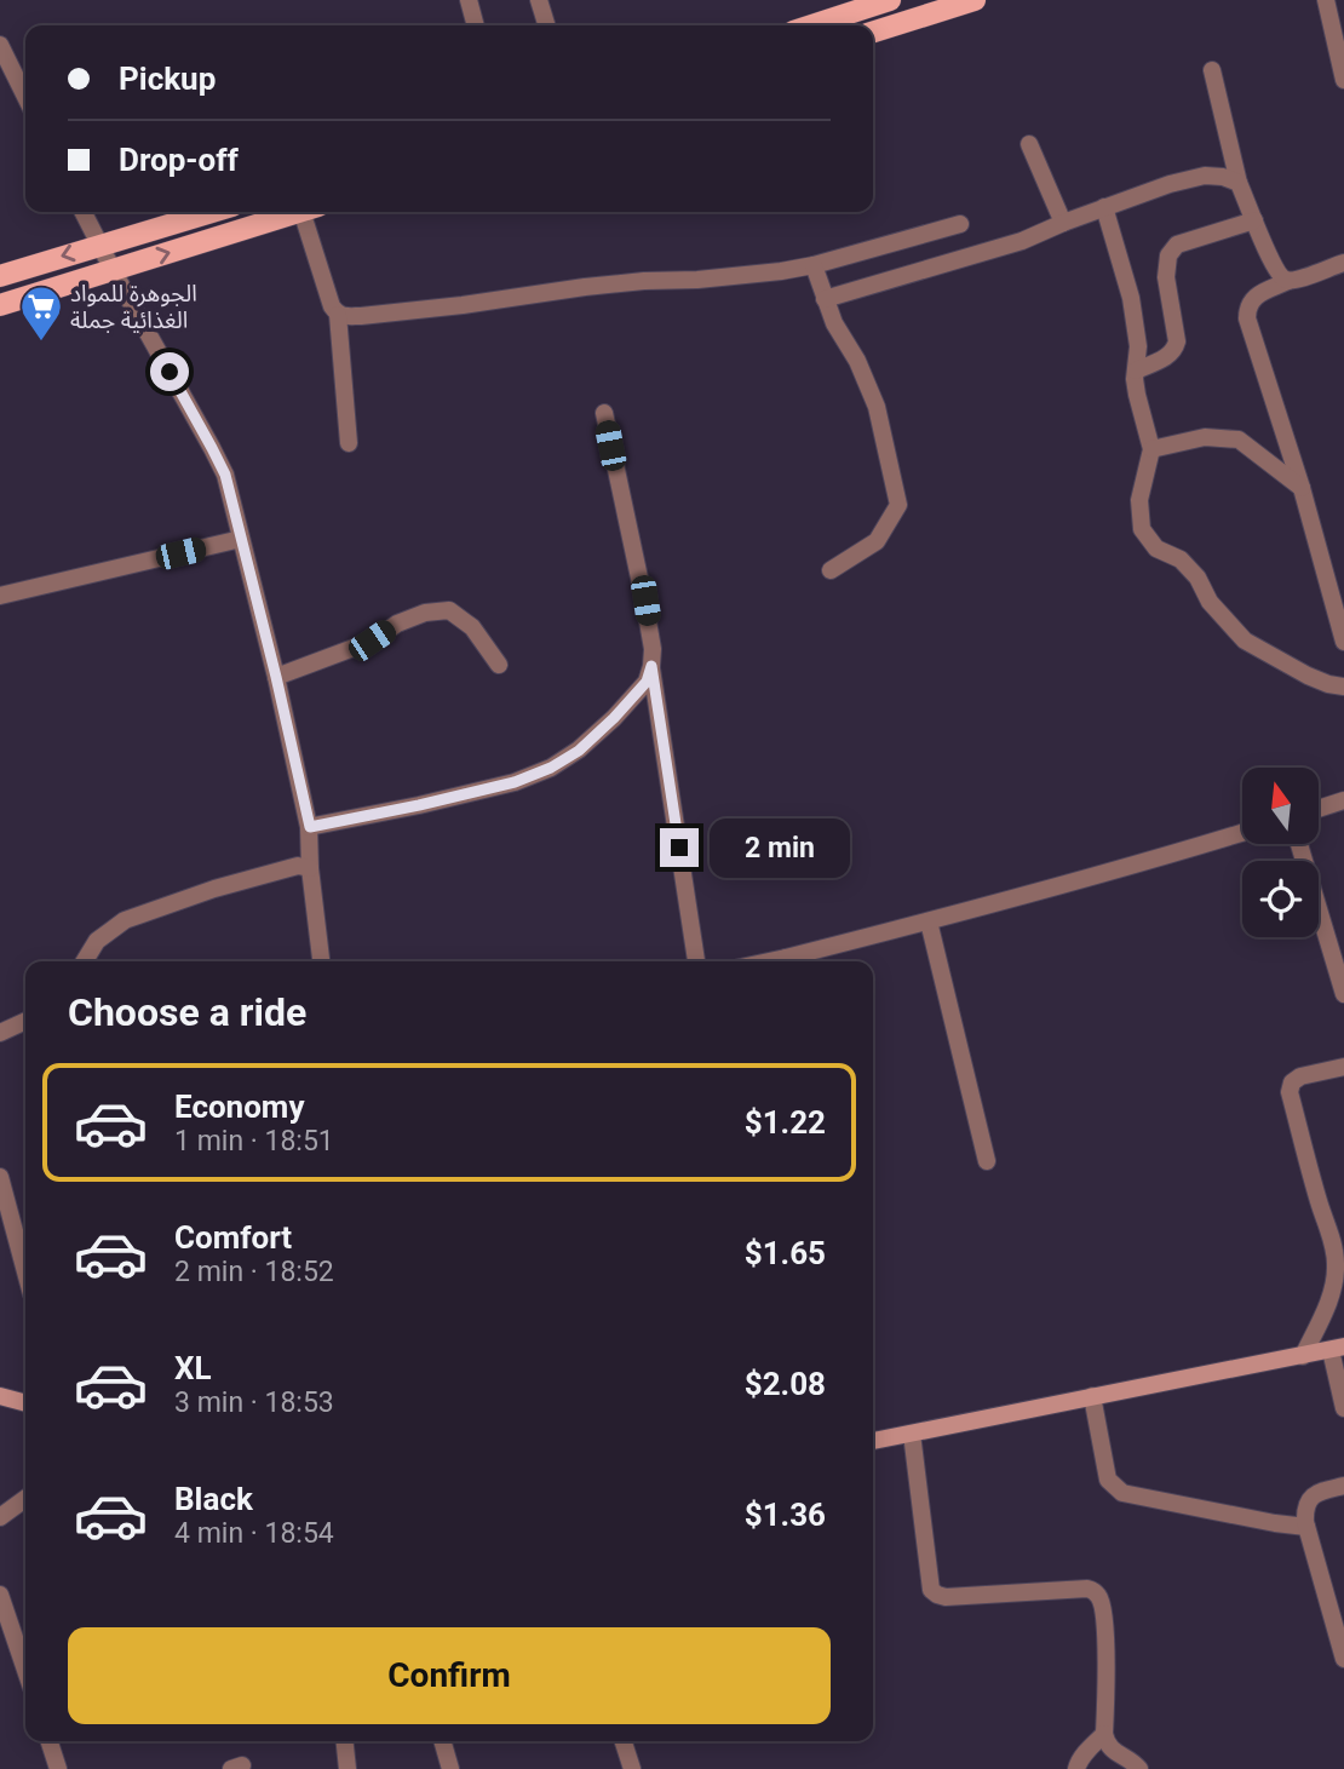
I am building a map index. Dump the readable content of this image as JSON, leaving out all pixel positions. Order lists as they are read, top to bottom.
{
  "places": {
    "supermarket": ["الجوهرة للمواد الغذائية جملة"]
  },
  "north": "top",
  "page": {
    "banner": ["Pickup", "Drop-off"],
    "bubble": "2 min",
    "heading": "Choose a ride",
    "list": [
      {
        "name": "Economy",
        "note": "1 min · 18:51",
        "value": "$1.22"
      },
      {
        "name": "Comfort",
        "note": "2 min · 18:52",
        "value": "$1.65"
      },
      {
        "name": "XL",
        "note": "3 min · 18:53",
        "value": "$2.08"
      },
      {
        "name": "Black",
        "note": "4 min · 18:54",
        "value": "$1.36"
      }
    ],
    "buttons": "Confirm"
  }
}
